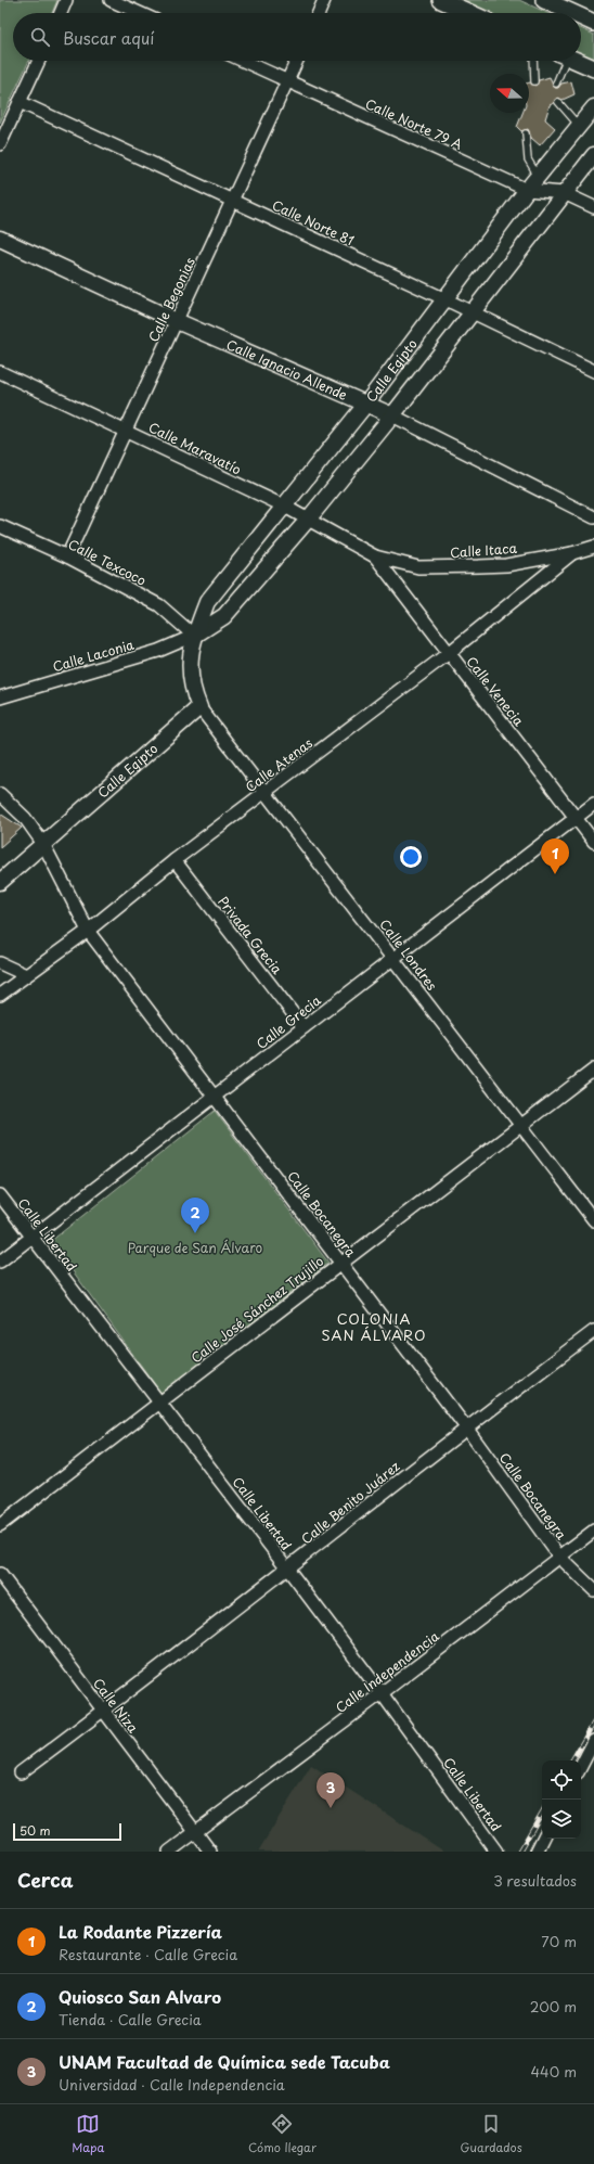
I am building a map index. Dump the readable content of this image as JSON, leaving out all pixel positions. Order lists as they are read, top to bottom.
{
  "streets": {
    "street": [
      "Calle Norte 79 A",
      "Calle Norte 81",
      "Calle Begonias",
      "Calle Ignacio Allende",
      "Calle Egipto",
      "Calle Maravatío",
      "Calle Itaca",
      "Calle Texcoco",
      "Calle Laconia",
      "Calle Venecia",
      "Calle Atenas",
      "Privada Grecia",
      "Calle Londres",
      "Calle Grecia",
      "Calle Bocanegra",
      "Calle Libertad",
      "Calle José Sánchez Trujillo",
      "Calle Benito Juárez",
      "Calle Independencia",
      "Calle Niza"
    ]
  },
  "crossings": [
    ["Calle Norte 79 A", "Calle Begonias"],
    ["Calle Norte 79 A", "Calle Egipto"],
    ["Calle Norte 81", "Calle Begonias"],
    ["Calle Norte 81", "Calle Egipto"],
    ["Calle Begonias", "Calle Ignacio Allende"],
    ["Calle Begonias", "Calle Maravatío"],
    ["Calle Begonias", "Calle Texcoco"],
    ["Calle Ignacio Allende", "Calle Egipto"],
    ["Calle Egipto", "Calle Maravatío"],
    ["Calle Egipto", "Calle Texcoco"],
    ["Calle Egipto", "Calle Laconia"],
    ["Calle Egipto", "Calle Londres"],
    ["Calle Egipto", "Calle Bocanegra"],
    ["Calle Maravatío", "Calle Itaca"],
    ["Calle Maravatío", "Calle Venecia"],
    ["Calle Itaca", "Calle Venecia"],
    ["Calle Itaca", "Calle Atenas"],
    ["Calle Texcoco", "Calle Laconia"],
    ["Calle Venecia", "Calle Atenas"],
    ["Calle Venecia", "Calle Grecia"],
    ["Calle Atenas", "Privada Grecia"],
    ["Calle Atenas", "Calle Londres"],
    ["Calle Atenas", "Calle Bocanegra"],
    ["Privada Grecia", "Calle Grecia"],
    ["Calle Londres", "Calle Grecia"],
    ["Calle Londres", "Calle José Sánchez Trujillo"],
    ["Calle Grecia", "Calle Bocanegra"],
    ["Calle Grecia", "Calle Libertad"],
    ["Calle Bocanegra", "Calle José Sánchez Trujillo"],
    ["Calle Bocanegra", "Calle Benito Juárez"],
    ["Calle Bocanegra", "Calle Independencia"],
    ["Calle Libertad", "Calle José Sánchez Trujillo"],
    ["Calle Libertad", "Calle Benito Juárez"],
    ["Calle Libertad", "Calle Independencia"],
    ["Calle Benito Juárez", "Calle Niza"],
    ["Calle Independencia", "Calle Niza"]
  ],
  "districts": ["COLONIA SAN ÁLVARO"],
  "parks": ["Parque de San Álvaro"],
  "scale_bar": "50 m",
  "north": "left",
  "page": {
    "search": "Buscar aquí",
    "pins": ["1", "2", "3"],
    "scale": "50 m",
    "heading": ["Cerca", "3 resultados"],
    "list": [
      {
        "mark": "1",
        "name": "La Rodante Pizzería",
        "note": "Restaurante · Calle Grecia",
        "value": "70 m"
      },
      {
        "mark": "2",
        "name": "Quiosco San Alvaro",
        "note": "Tienda · Calle Grecia",
        "value": "200 m"
      },
      {
        "mark": "3",
        "name": "UNAM Facultad de Química sede Tacuba",
        "note": "Universidad · Calle Independencia",
        "value": "440 m"
      }
    ],
    "nav": ["Mapa", "Cómo llegar", "Guardados"]
  }
}
